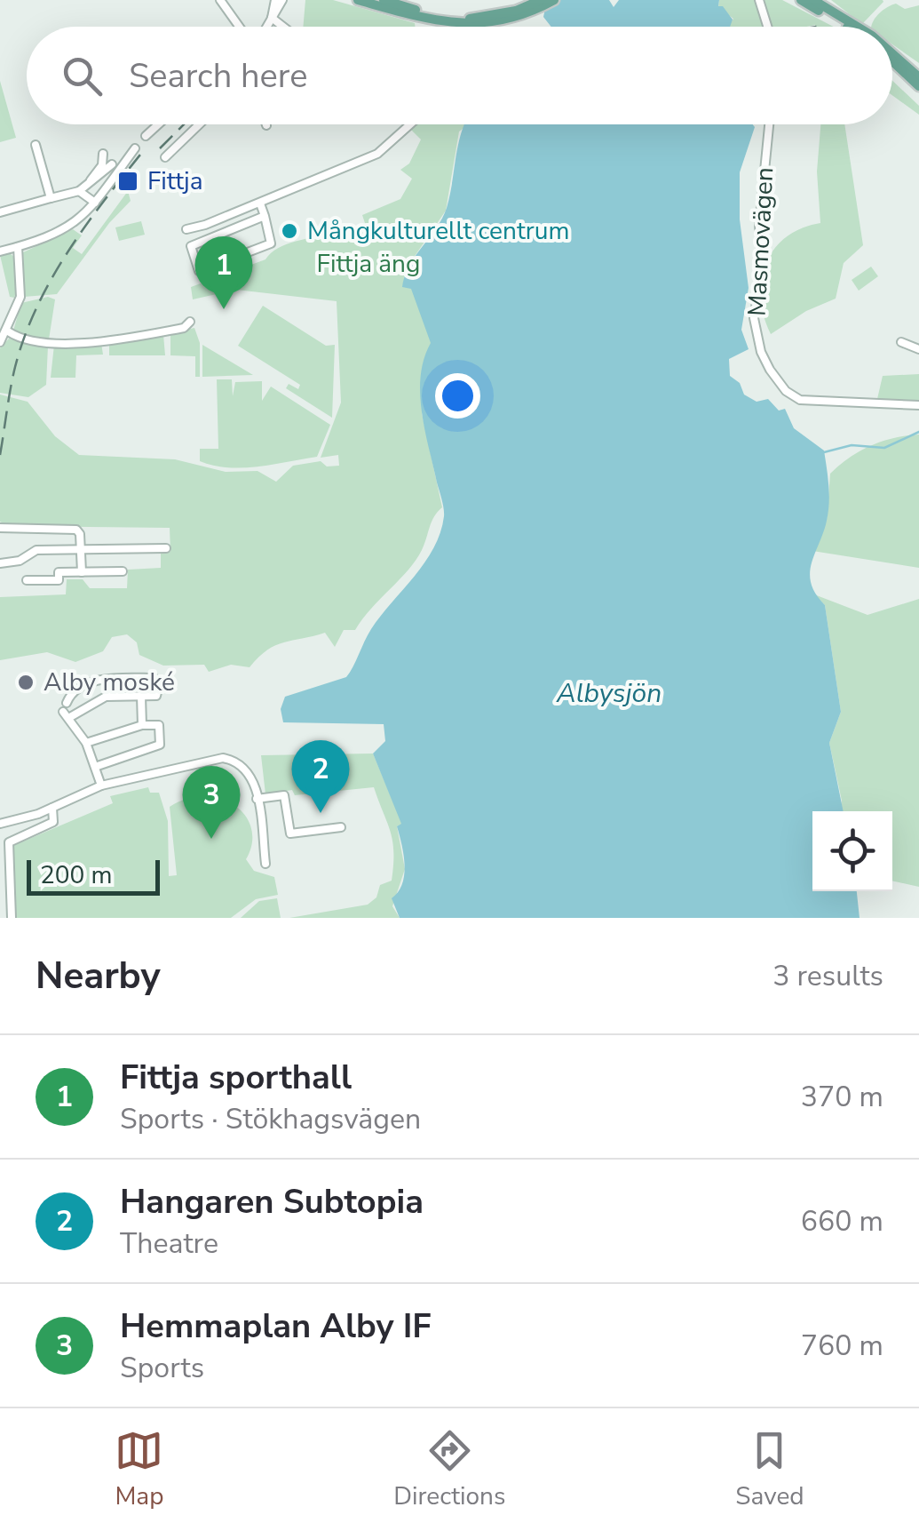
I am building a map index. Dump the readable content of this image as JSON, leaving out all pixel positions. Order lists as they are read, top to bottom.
{
  "streets": {
    "street": ["Masmovägen"]
  },
  "water": ["Albysjön"],
  "parks": ["Fittja äng"],
  "places": {
    "transit": ["Fittja"],
    "other": ["Mångkulturellt centrum", "Alby moské"]
  },
  "scale_bar": "200 m",
  "page": {
    "search": "Search here",
    "pins": ["1", "2", "3"],
    "scale": "200 m",
    "heading": ["Nearby", "3 results"],
    "list": [
      {
        "mark": "1",
        "name": "Fittja sporthall",
        "note": "Sports · Stökhagsvägen",
        "value": "370 m"
      },
      {
        "mark": "2",
        "name": "Hangaren Subtopia",
        "note": "Theatre",
        "value": "660 m"
      },
      {
        "mark": "3",
        "name": "Hemmaplan Alby IF",
        "note": "Sports",
        "value": "760 m"
      }
    ],
    "nav": ["Map", "Directions", "Saved"]
  }
}
